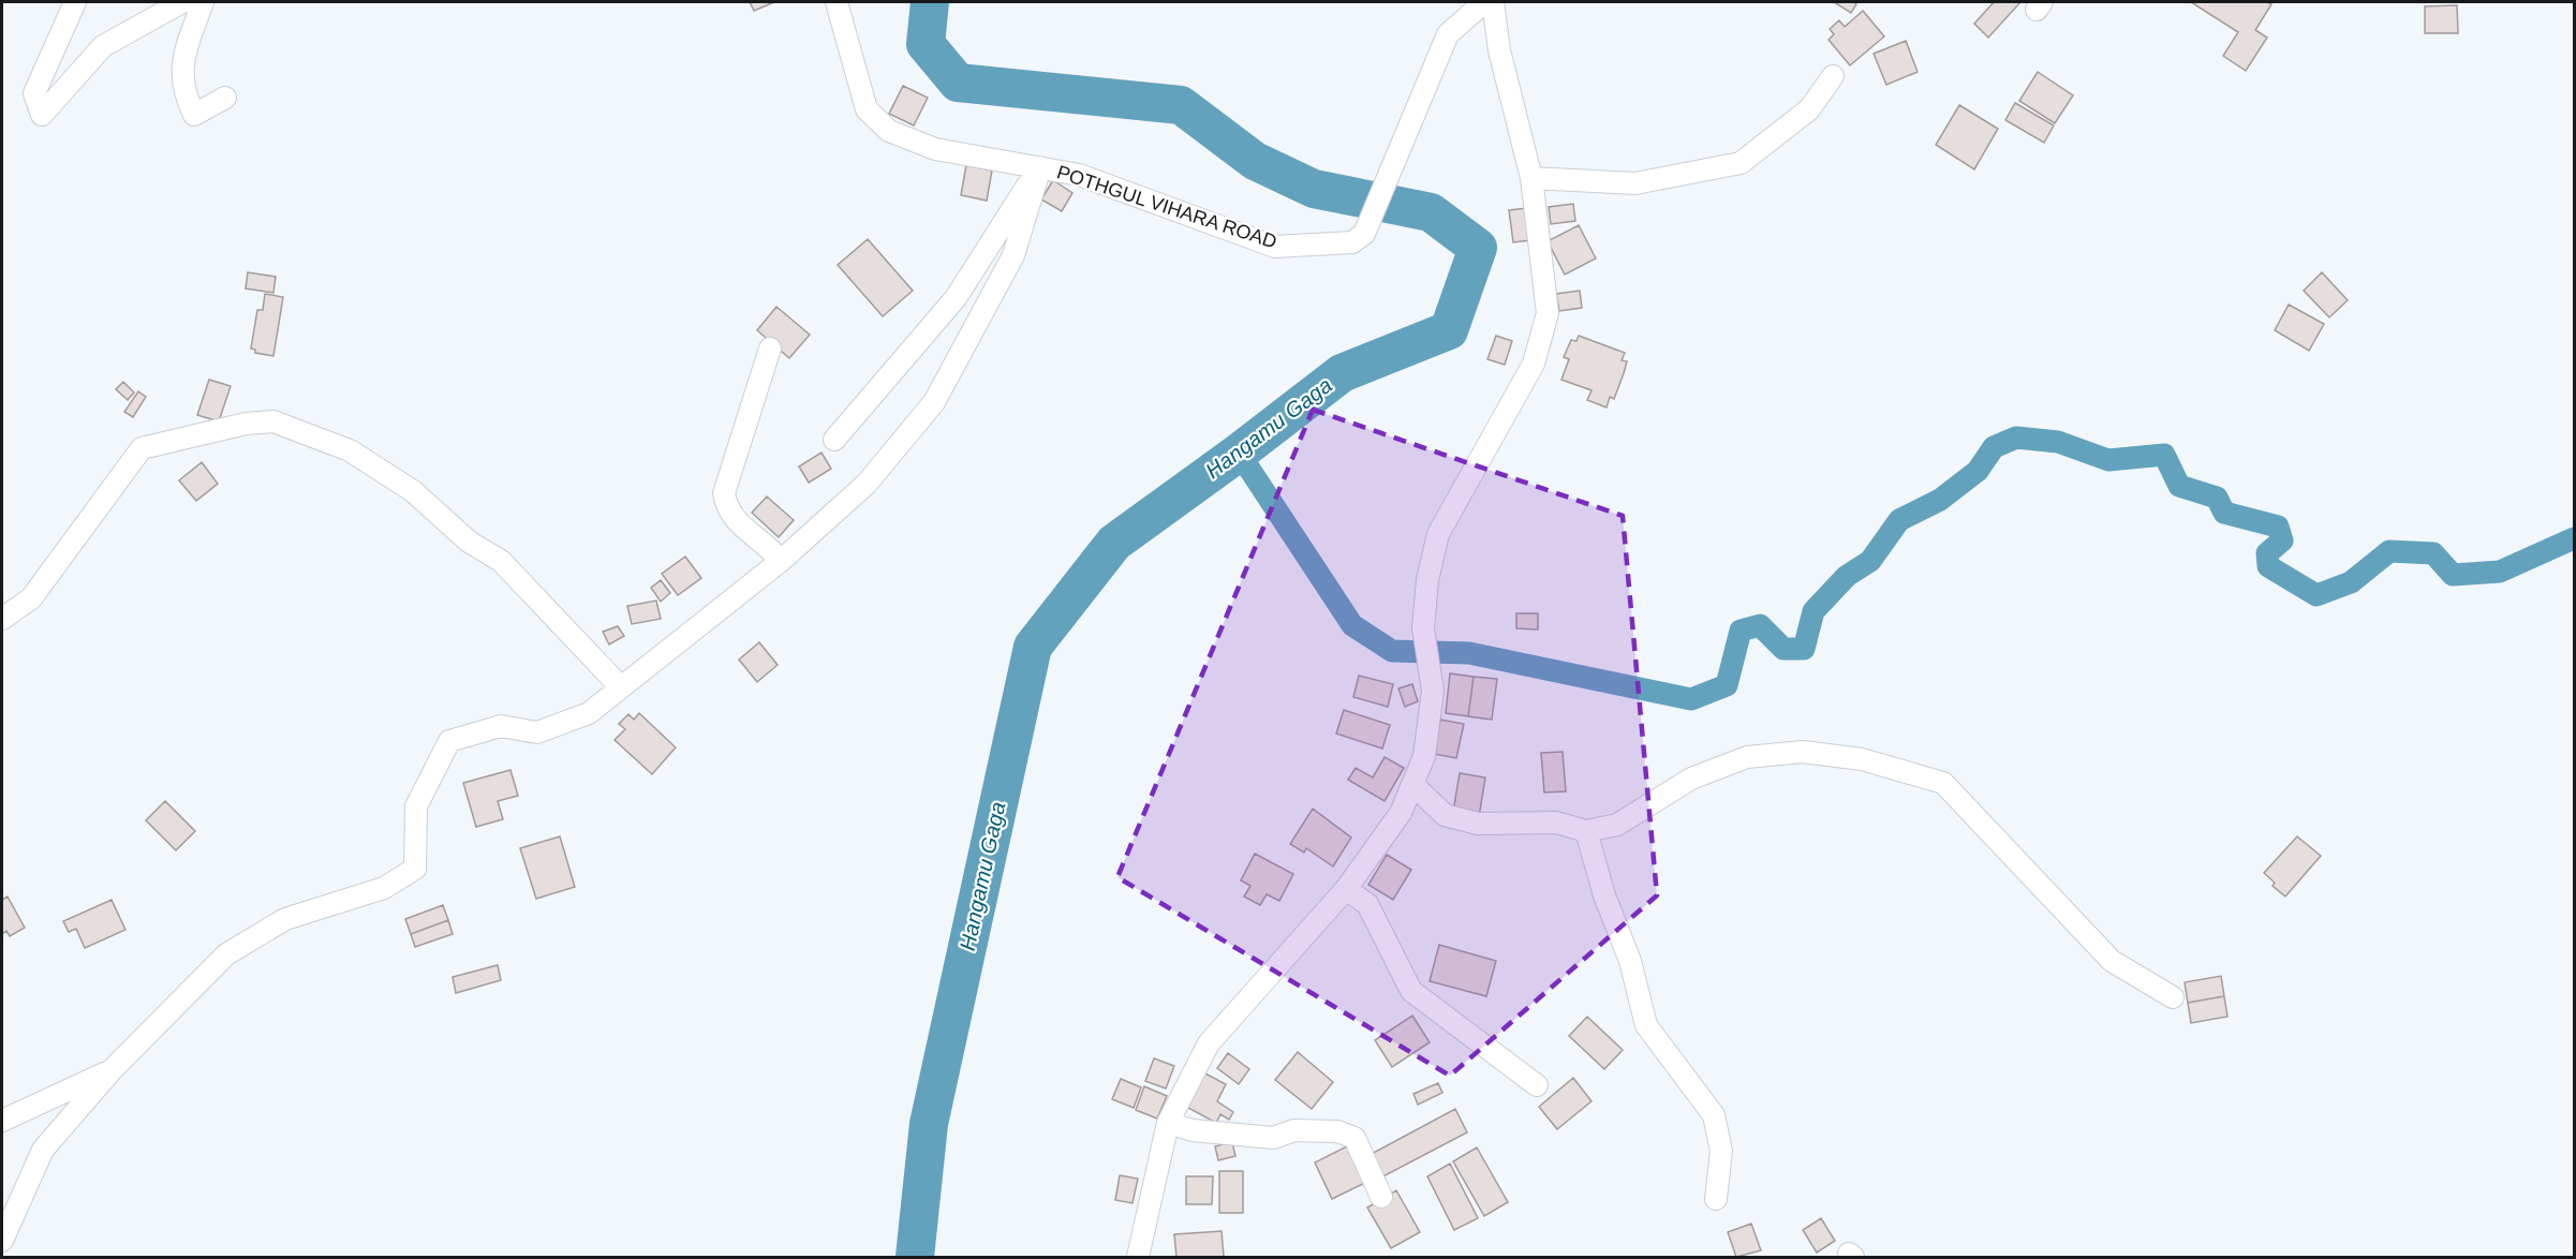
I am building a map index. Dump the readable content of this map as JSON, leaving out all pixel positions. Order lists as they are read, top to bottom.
{
  "streets": {
    "street": ["POTHGUL VIHARA ROAD"]
  },
  "water": ["Hangamu Gaga"]
}
